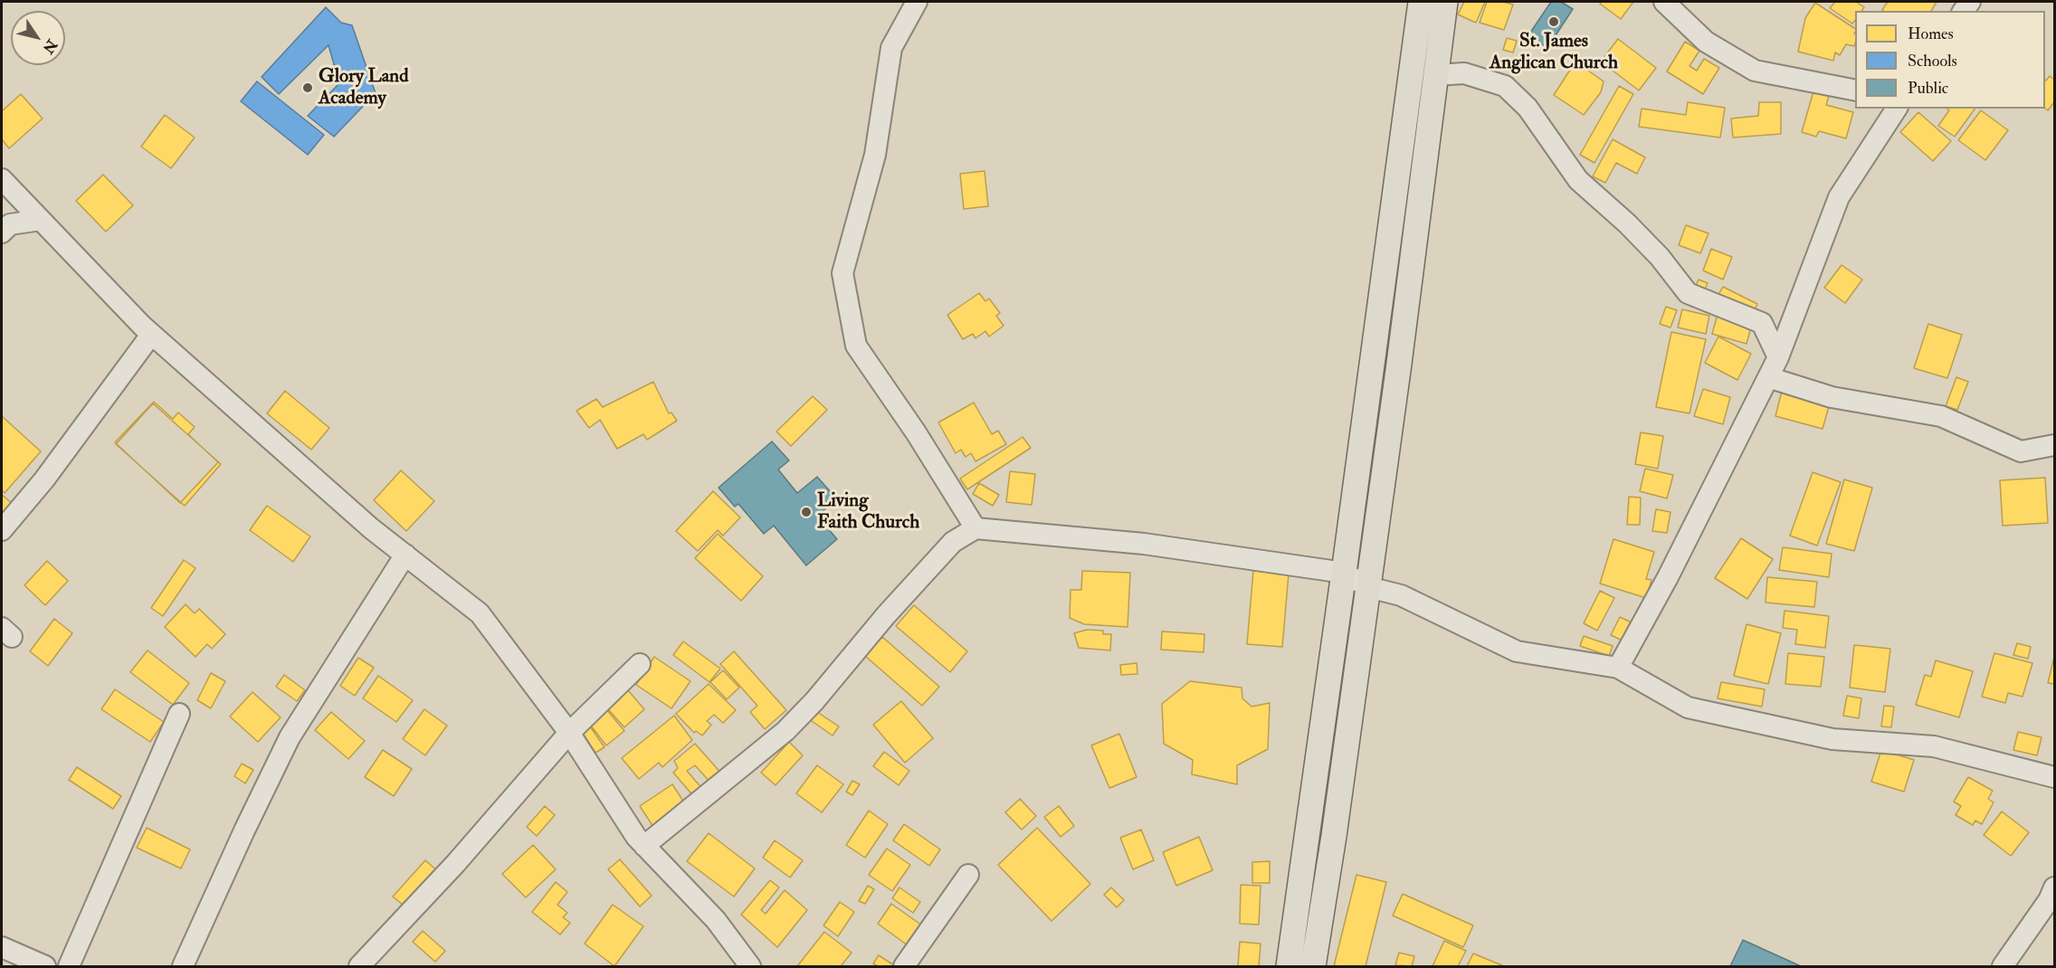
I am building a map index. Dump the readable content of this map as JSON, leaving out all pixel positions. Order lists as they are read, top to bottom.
{
  "places": ["St. James Anglican Church", "Glory Land Academy", "Living Faith Church"],
  "legend": ["Homes", "Schools", "Public"],
  "north": "bottom right"
}
